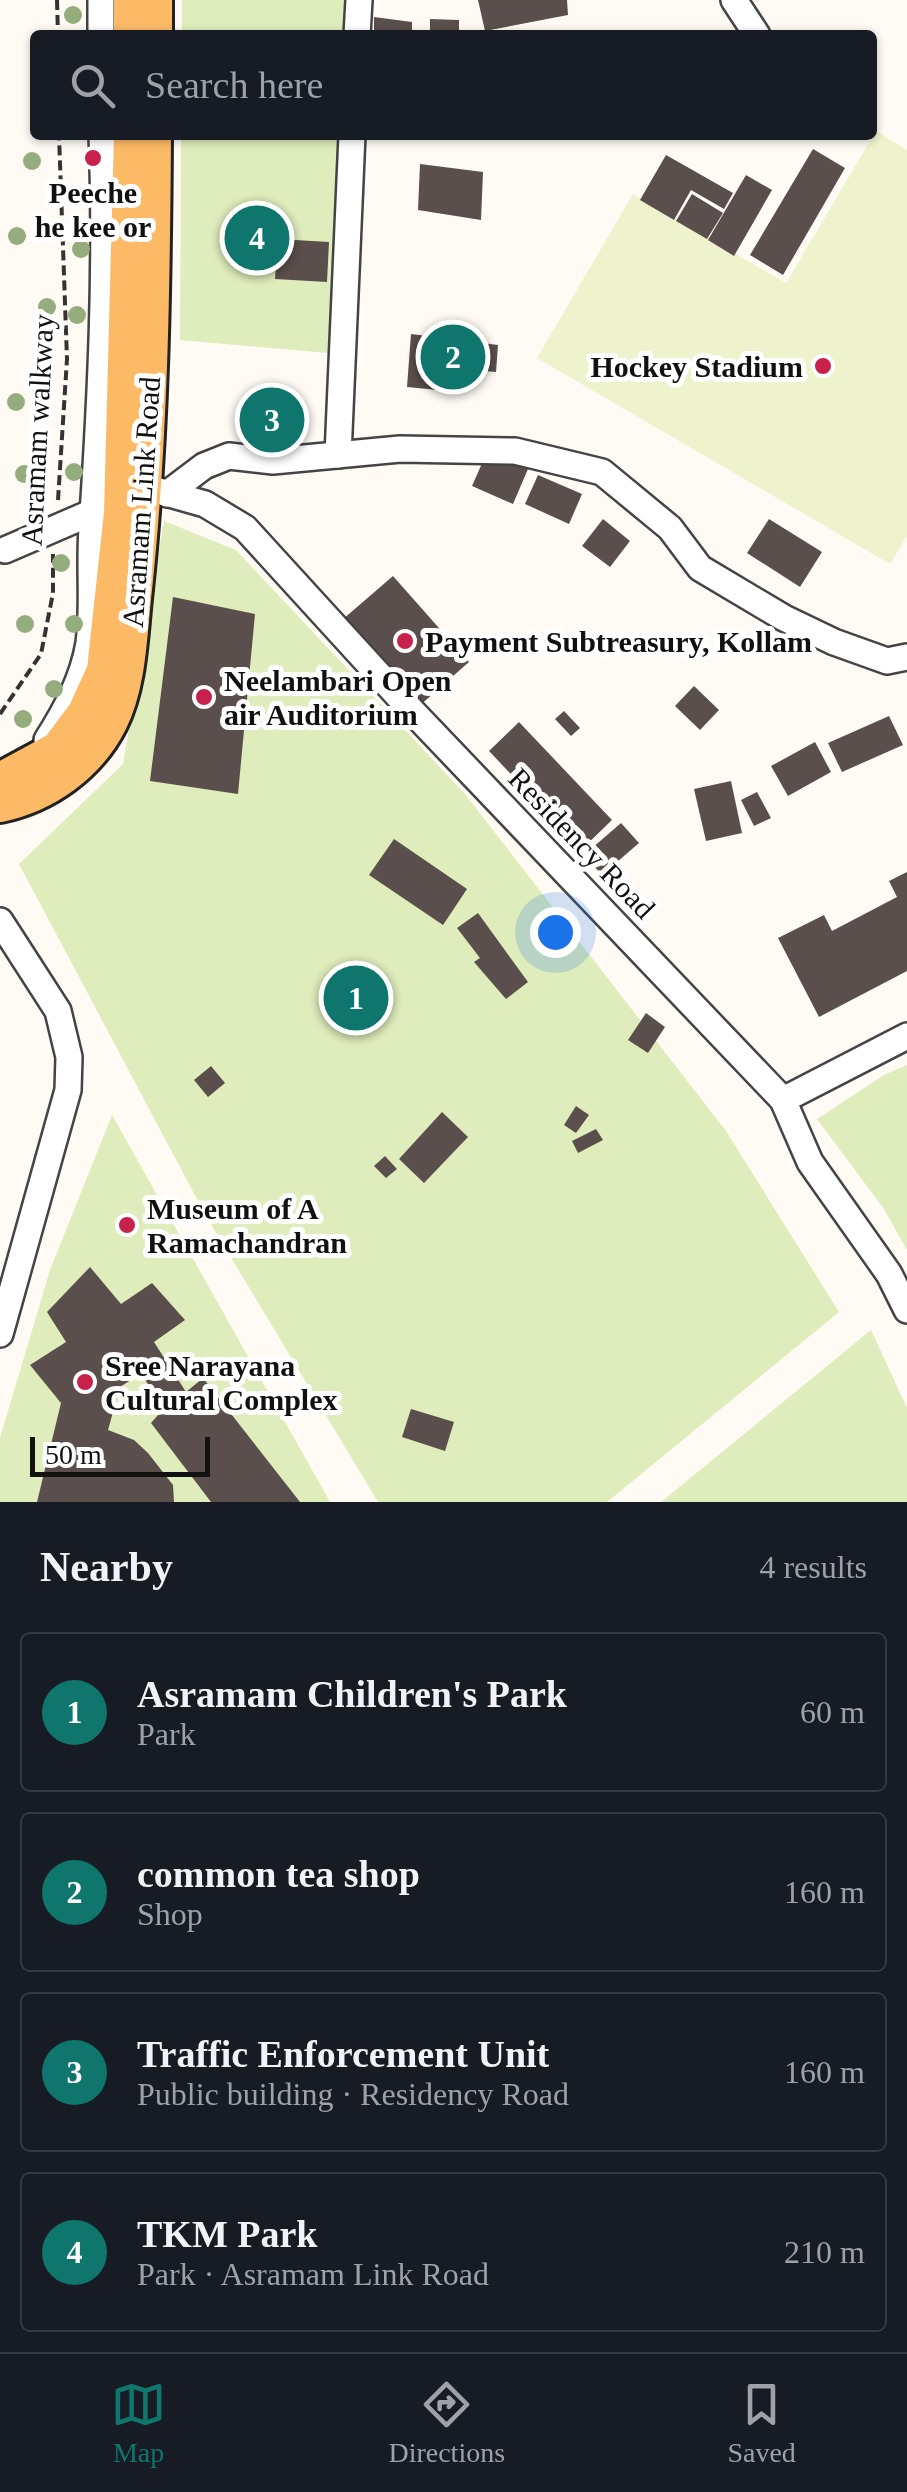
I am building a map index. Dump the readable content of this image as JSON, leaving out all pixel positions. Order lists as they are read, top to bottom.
{
  "streets": {
    "main road": ["Asramam Link Road"],
    "street": ["Residency Road"],
    "path": ["Asramam walkway"]
  },
  "crossings": [
    ["Asramam Link Road", "Residency Road"]
  ],
  "places": [
    "Peeche he kee or",
    "Hockey Stadium",
    "Payment Subtreasury, Kollam",
    "Neelambari Open air Auditorium",
    "Museum of A Ramachandran",
    "Sree Narayana Cultural Complex"
  ],
  "scale_bar": "50 m",
  "page": {
    "search": "Search here",
    "pins": [
      "4",
      "2",
      "3",
      "1"
    ],
    "scale": "50 m",
    "heading": ["Nearby", "4 results"],
    "list": [
      {
        "mark": "1",
        "name": "Asramam Children's Park",
        "note": "Park",
        "value": "60 m"
      },
      {
        "mark": "2",
        "name": "common tea shop",
        "note": "Shop",
        "value": "160 m"
      },
      {
        "mark": "3",
        "name": "Traffic Enforcement Unit",
        "note": "Public building · Residency Road",
        "value": "160 m"
      },
      {
        "mark": "4",
        "name": "TKM Park",
        "note": "Park · Asramam Link Road",
        "value": "210 m"
      }
    ],
    "nav": ["Map", "Directions", "Saved"]
  }
}
